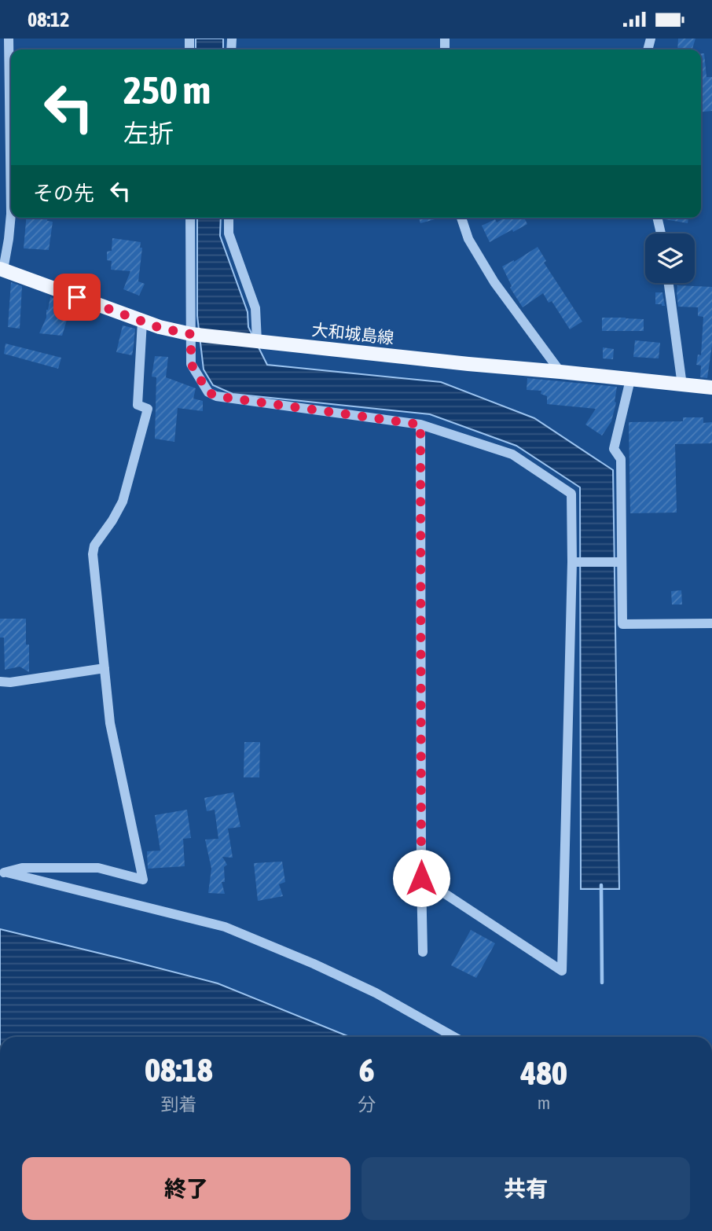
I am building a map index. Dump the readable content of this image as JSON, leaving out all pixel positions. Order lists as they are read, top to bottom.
{
  "streets": {
    "main road": ["大和城島線"]
  },
  "page": {
    "status": "08:12",
    "turn": ["250 m", "左折"],
    "then": "その先",
    "eta": [
      "08:18",
      "到着",
      "6",
      "分",
      "480",
      "m"
    ],
    "buttons": ["終了", "共有"]
  }
}
